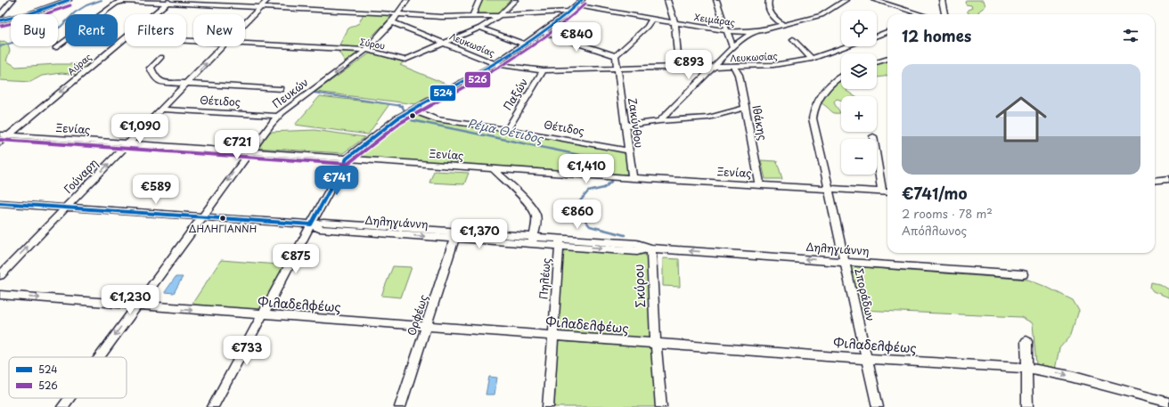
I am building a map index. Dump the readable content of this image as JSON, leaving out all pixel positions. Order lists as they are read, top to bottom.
{
  "streets": {
    "street": [
      "Χειμάρας",
      "Σύρου",
      "Λευκωσίας",
      "Αύρας",
      "Πευκών",
      "Παξών",
      "Θέτιδος",
      "Ζακύνθου",
      "Ιθάκης",
      "Ξενίας",
      "Γούναρη",
      "Δηληγιάννη",
      "Πηλέως",
      "Σκύρου",
      "Σποράδων",
      "Φιλαδελφέως",
      "Ορφέως"
    ]
  },
  "crossings": [
    ["Σύρου", "Λευκωσίας"],
    ["Σύρου", "Πευκών"],
    ["Λευκωσίας", "Πευκών"],
    ["Λευκωσίας", "Παξών"],
    ["Λευκωσίας", "Ζακύνθου"],
    ["Λευκωσίας", "Ιθάκης"],
    ["Αύρας", "Ξενίας"],
    ["Πευκών", "Θέτιδος"],
    ["Πευκών", "Ξενίας"],
    ["Πευκών", "Δηληγιάννη"],
    ["Πευκών", "Φιλαδελφέως"],
    ["Παξών", "Θέτιδος"],
    ["Θέτιδος", "Ζακύνθου"],
    ["Θέτιδος", "Γούναρη"],
    ["Ζακύνθου", "Ξενίας"],
    ["Ιθάκης", "Ξενίας"],
    ["Ξενίας", "Γούναρη"],
    ["Ξενίας", "Σποράδων"],
    ["Γούναρη", "Δηληγιάννη"],
    ["Δηληγιάννη", "Πηλέως"],
    ["Δηληγιάννη", "Σκύρου"],
    ["Δηληγιάννη", "Σποράδων"],
    ["Δηληγιάννη", "Ορφέως"],
    ["Πηλέως", "Φιλαδελφέως"],
    ["Σκύρου", "Φιλαδελφέως"],
    ["Σποράδων", "Φιλαδελφέως"],
    ["Φιλαδελφέως", "Ορφέως"]
  ],
  "one_way": ["Πευκών", "Γούναρη"],
  "water": ["Ρέμα Θέτιδος"],
  "places": ["ΔΗΛΗΓΙΑΝΝΗ"],
  "lines": ["transit line 524", "transit line 526"],
  "legend": ["524", "526"],
  "page": {
    "map_buttons": ["+", "−"],
    "chip": [
      "Buy",
      "Rent",
      "Filters",
      "New"
    ],
    "heading": "12 homes",
    "price": [
      "€840",
      "€893",
      "€1,090",
      "€721",
      "€1,410",
      "€741",
      "€589",
      "€860",
      "€1,370",
      "€875",
      "€1,230",
      "€733"
    ],
    "list": [
      {
        "name": "€741/mo",
        "note": "2 rooms · 78 m² · Απόλλωνος"
      }
    ]
  }
}
